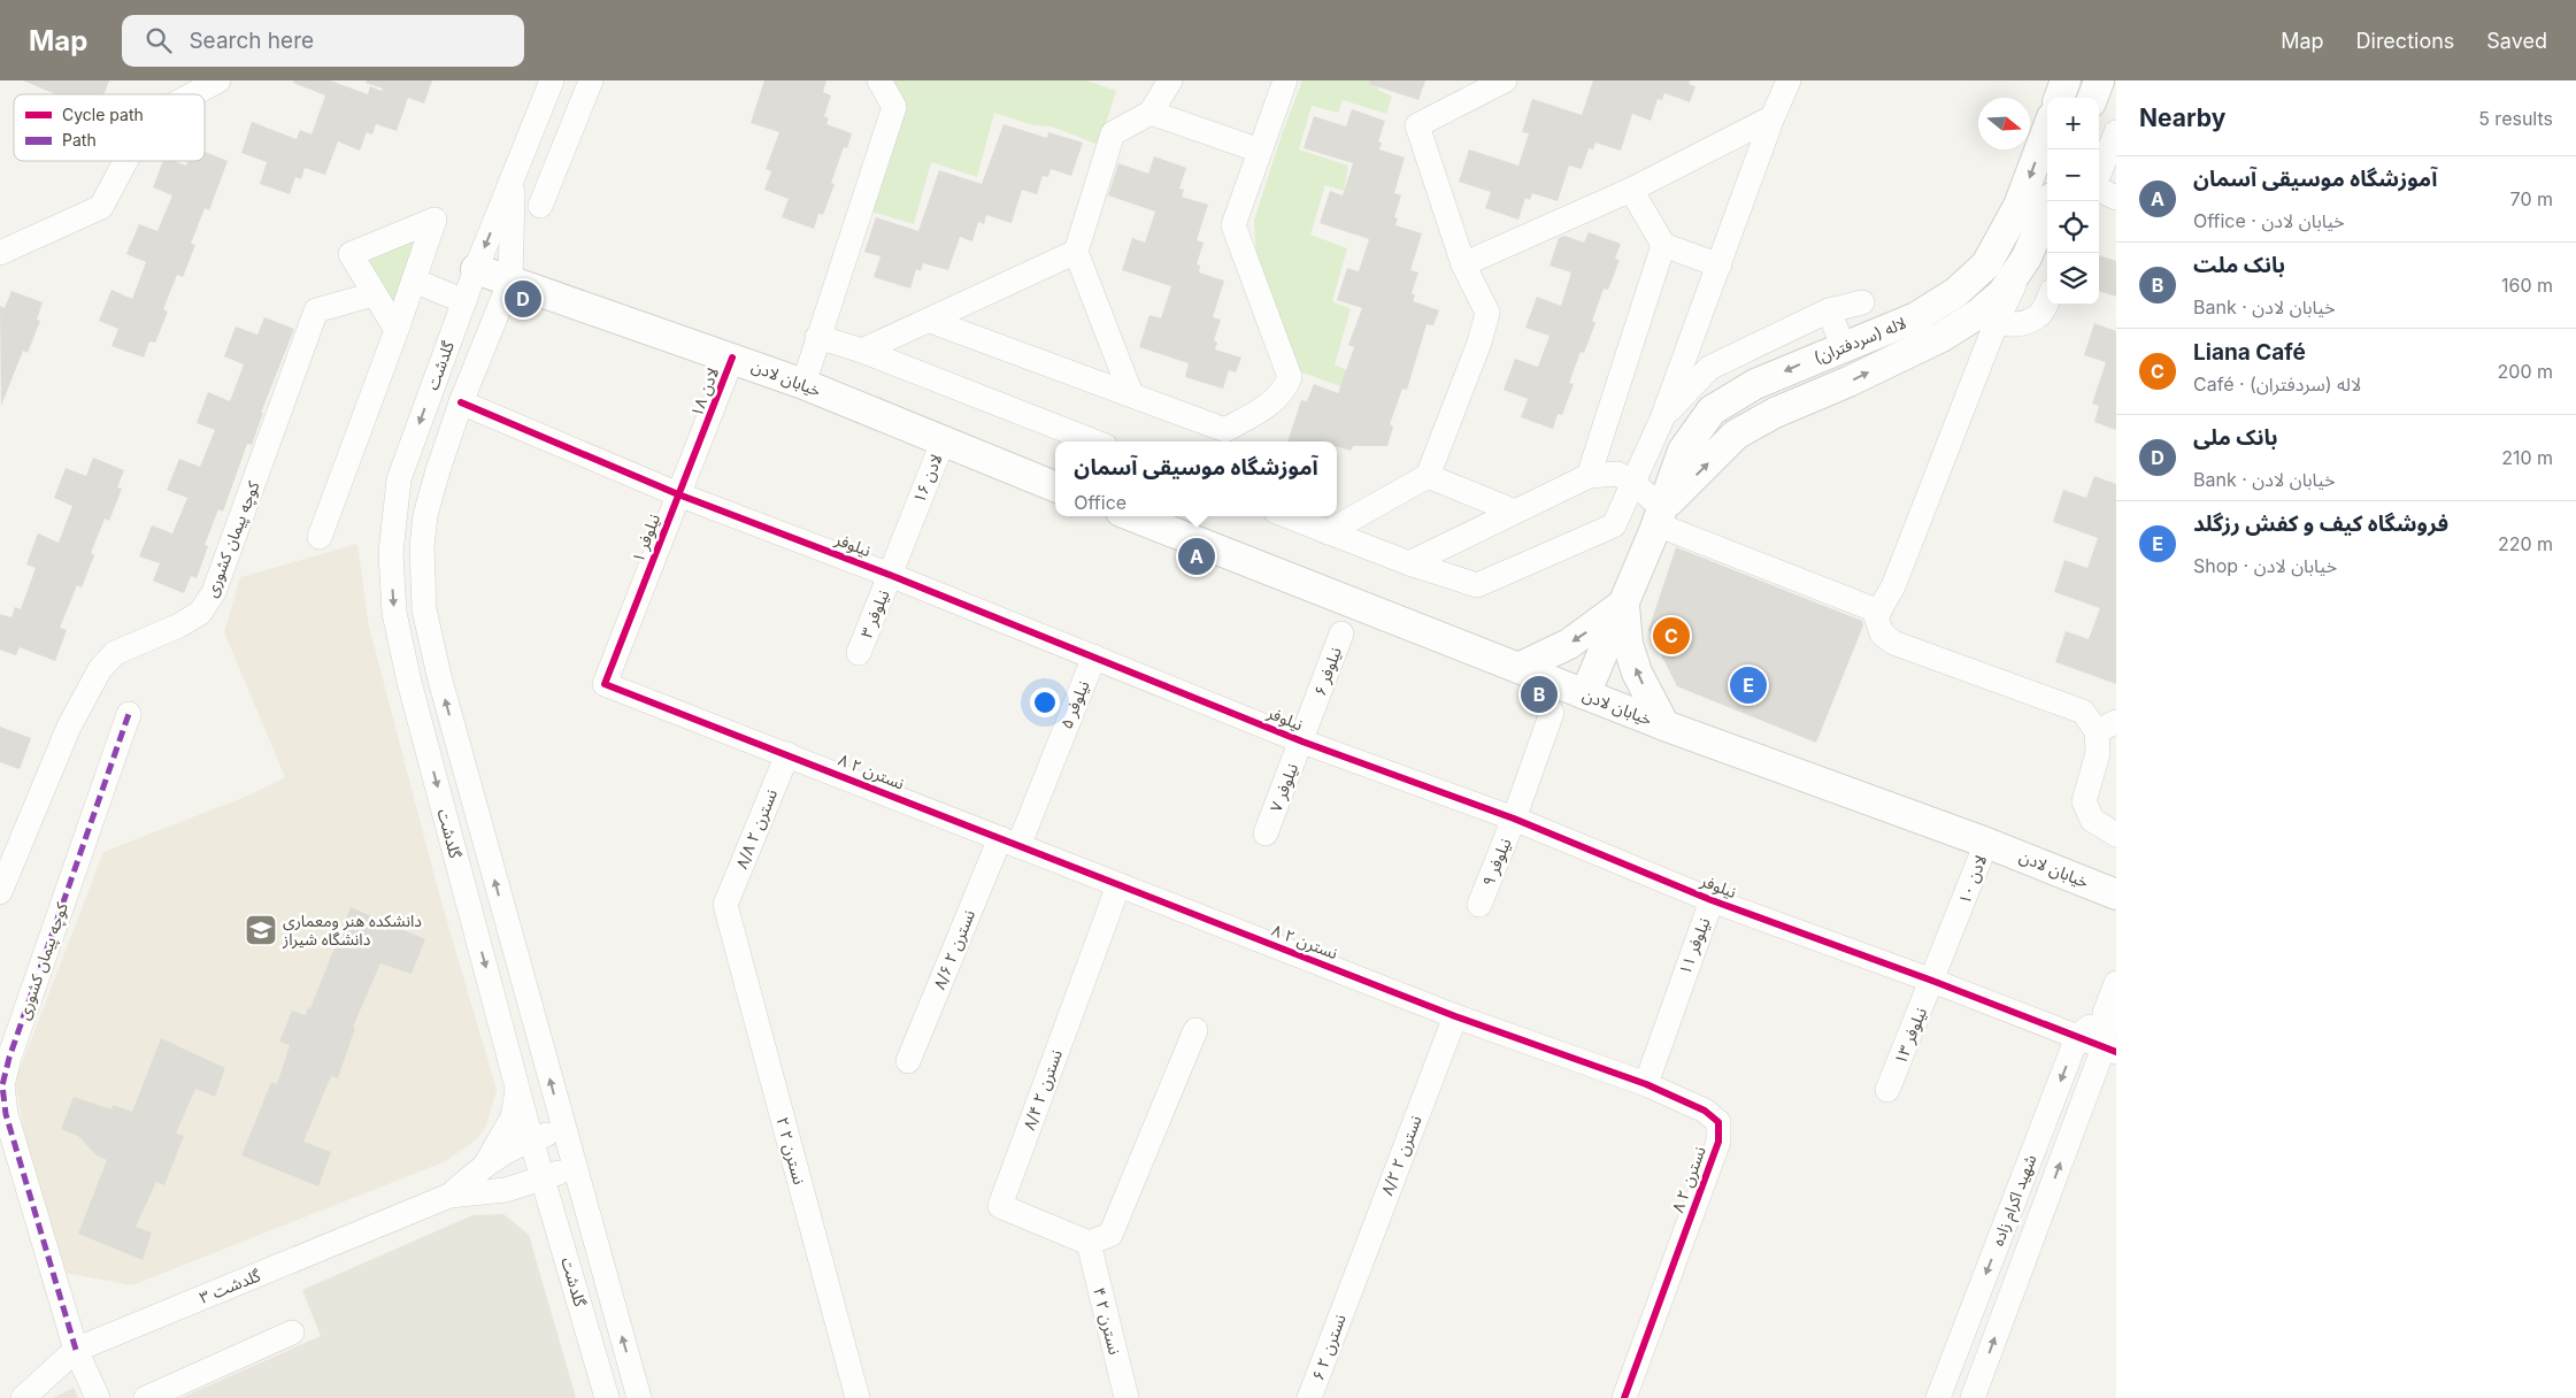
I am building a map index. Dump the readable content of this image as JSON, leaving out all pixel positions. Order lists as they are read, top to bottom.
{
  "streets": {
    "street": [
      "لاله (سردفتران)",
      "گلدشت",
      "خیابان لادن",
      "۱۸ لادن",
      "۱۶ لادن",
      "۱ نیلوفر",
      "کوچه پیمان کشوری",
      "نیلوفر",
      "۳ نیلوفر",
      "۶ نیلوفر",
      "۵ نیلوفر",
      "۸ نسترن ۲",
      "۷ نیلوفر",
      "۸/۸ نسترن ۲",
      "۹ نیلوفر",
      "۱۰ لادن",
      "۱۱ نیلوفر",
      "۸/۶ نسترن ۲",
      "۱۳ نیلوفر",
      "۸/۴ نسترن ۲",
      "۲ نسترن ۲",
      "۸/۲ نسترن ۲",
      "شهید اکرام زاده",
      "گلدشت ۳",
      "۴ نسترن ۲",
      "۶ نسترن ۲"
    ]
  },
  "crossings": [
    ["لاله (سردفتران)", "خیابان لادن"],
    ["گلدشت", "خیابان لادن"],
    ["گلدشت", "نیلوفر"],
    ["خیابان لادن", "۱۸ لادن"],
    ["خیابان لادن", "۱۶ لادن"],
    ["خیابان لادن", "۱۰ لادن"],
    ["۱۸ لادن", "۱ نیلوفر"],
    ["۱۸ لادن", "نیلوفر"],
    ["۱۶ لادن", "نیلوفر"],
    ["۱۶ لادن", "۳ نیلوفر"],
    ["۱ نیلوفر", "نیلوفر"],
    ["۱ نیلوفر", "۸ نسترن ۲"],
    ["کوچه پیمان کشوری", "گلدشت ۳"],
    ["نیلوفر", "۳ نیلوفر"],
    ["نیلوفر", "۶ نیلوفر"],
    ["نیلوفر", "۵ نیلوفر"],
    ["نیلوفر", "۷ نیلوفر"],
    ["نیلوفر", "۹ نیلوفر"],
    ["نیلوفر", "۱۰ لادن"],
    ["نیلوفر", "۱۱ نیلوفر"],
    ["نیلوفر", "۱۳ نیلوفر"],
    ["نیلوفر", "شهید اکرام زاده"],
    ["۶ نیلوفر", "۷ نیلوفر"],
    ["۵ نیلوفر", "۸ نسترن ۲"],
    ["۵ نیلوفر", "۸/۶ نسترن ۲"],
    ["۸ نسترن ۲", "۸/۸ نسترن ۲"],
    ["۸ نسترن ۲", "۱۱ نیلوفر"],
    ["۸ نسترن ۲", "۸/۶ نسترن ۲"],
    ["۸ نسترن ۲", "۸/۴ نسترن ۲"],
    ["۸ نسترن ۲", "۸/۲ نسترن ۲"],
    ["۸/۸ نسترن ۲", "۲ نسترن ۲"],
    ["۱۰ لادن", "۱۳ نیلوفر"],
    ["۸/۴ نسترن ۲", "۴ نسترن ۲"],
    ["۸/۲ نسترن ۲", "۶ نسترن ۲"]
  ],
  "places": {
    "school or university": ["دانشکده هنر‌ ومعماری دانشگاه شیراز"]
  },
  "legend": ["Cycle path", "Path"],
  "north": "right",
  "page": {
    "header": "Map",
    "search": "Search here",
    "nav": ["Map", "Directions", "Saved"],
    "heading": ["Nearby", "5 results"],
    "map_buttons": ["+", "−"],
    "list": [
      {
        "mark": "A",
        "name": "آموزشگاه موسیقی آسمان",
        "note": "Office · خیابان لادن",
        "value": "70 m"
      },
      {
        "mark": "B",
        "name": "بانک ملت",
        "note": "Bank · خیابان لادن",
        "value": "160 m"
      },
      {
        "mark": "C",
        "name": "Liana Café",
        "note": "Café · لاله (سردفتران)",
        "value": "200 m"
      },
      {
        "mark": "D",
        "name": "بانک ملی",
        "note": "Bank · خیابان لادن",
        "value": "210 m"
      },
      {
        "mark": "E",
        "name": "فروشگاه کیف و کفش رزگلد",
        "note": "Shop · خیابان لادن",
        "value": "220 m"
      }
    ],
    "pins": [
      "D",
      "A",
      "C",
      "E",
      "B"
    ],
    "popup": ["آموزشگاه موسیقی آسمان", "Office"]
  }
}
